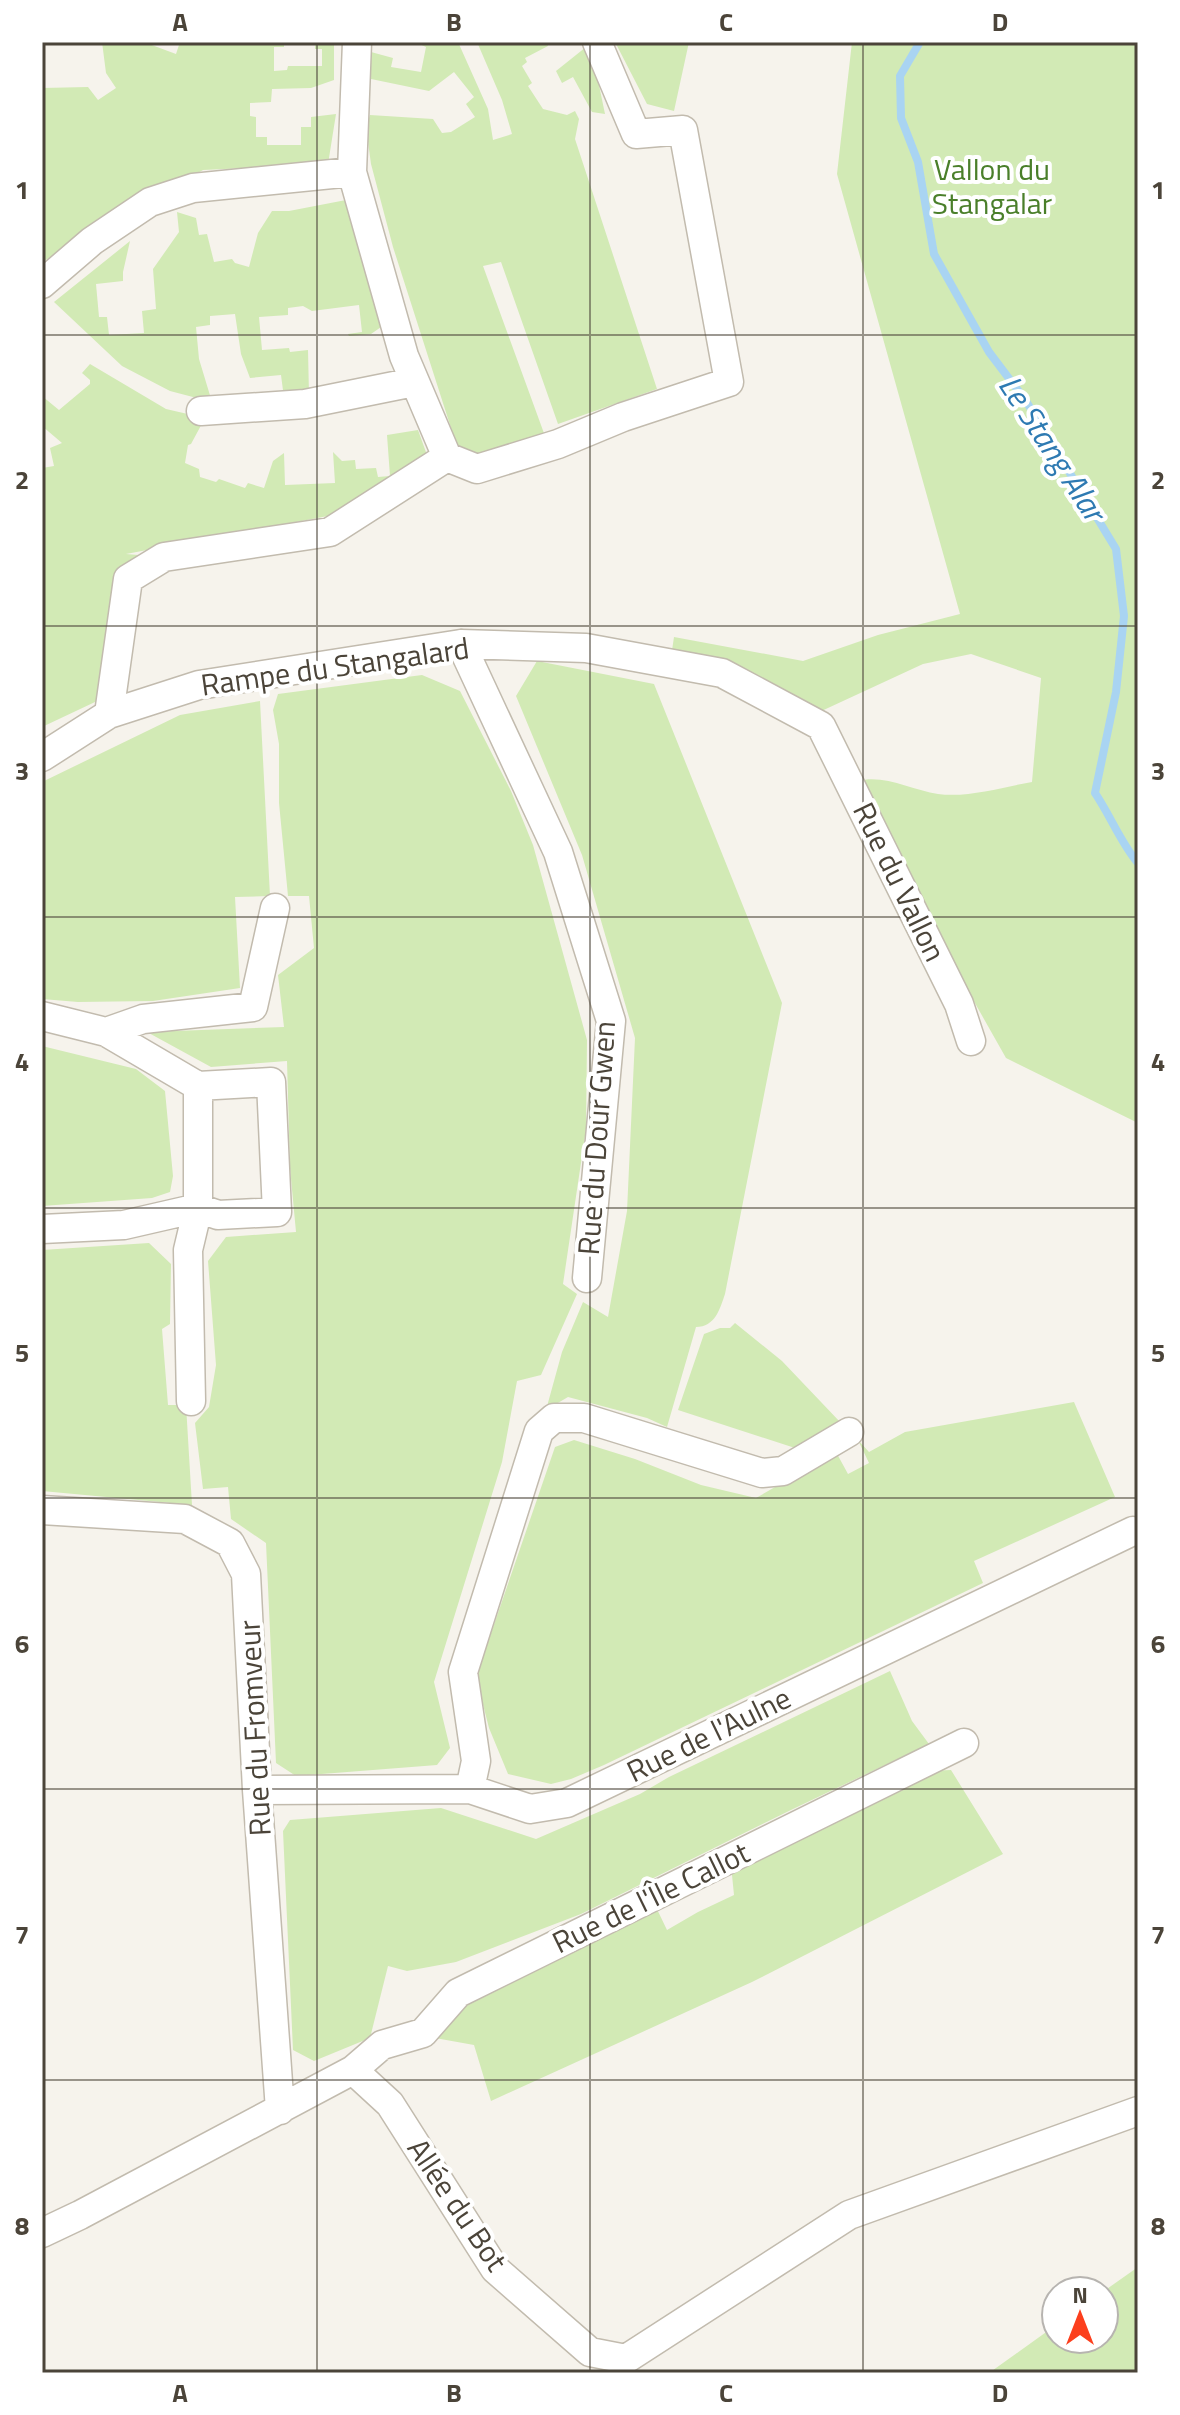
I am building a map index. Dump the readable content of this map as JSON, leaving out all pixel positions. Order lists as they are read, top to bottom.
{
  "streets": {
    "street": [
      "Rampe du Stangalard",
      "Rue du Vallon",
      "Rue du Dour Gwen",
      "Rue du Fromveur",
      "Rue de l'Aulne",
      "Rue de l'Île Callot",
      "Allée du Bot"
    ]
  },
  "crossings": [
    ["Rampe du Stangalard", "Rue du Vallon"],
    ["Rampe du Stangalard", "Rue du Dour Gwen"],
    ["Rue du Fromveur", "Rue de l'Aulne"],
    ["Rue de l'Île Callot", "Allée du Bot"]
  ],
  "water": ["Le Stang Alar"],
  "parks": ["Vallon du Stangalar"],
  "north": "top",
  "grid": {
    "columns": [
      "A",
      "B",
      "C",
      "D"
    ],
    "rows": [
      "1",
      "2",
      "3",
      "4",
      "5",
      "6",
      "7",
      "8"
    ]
  }
}
